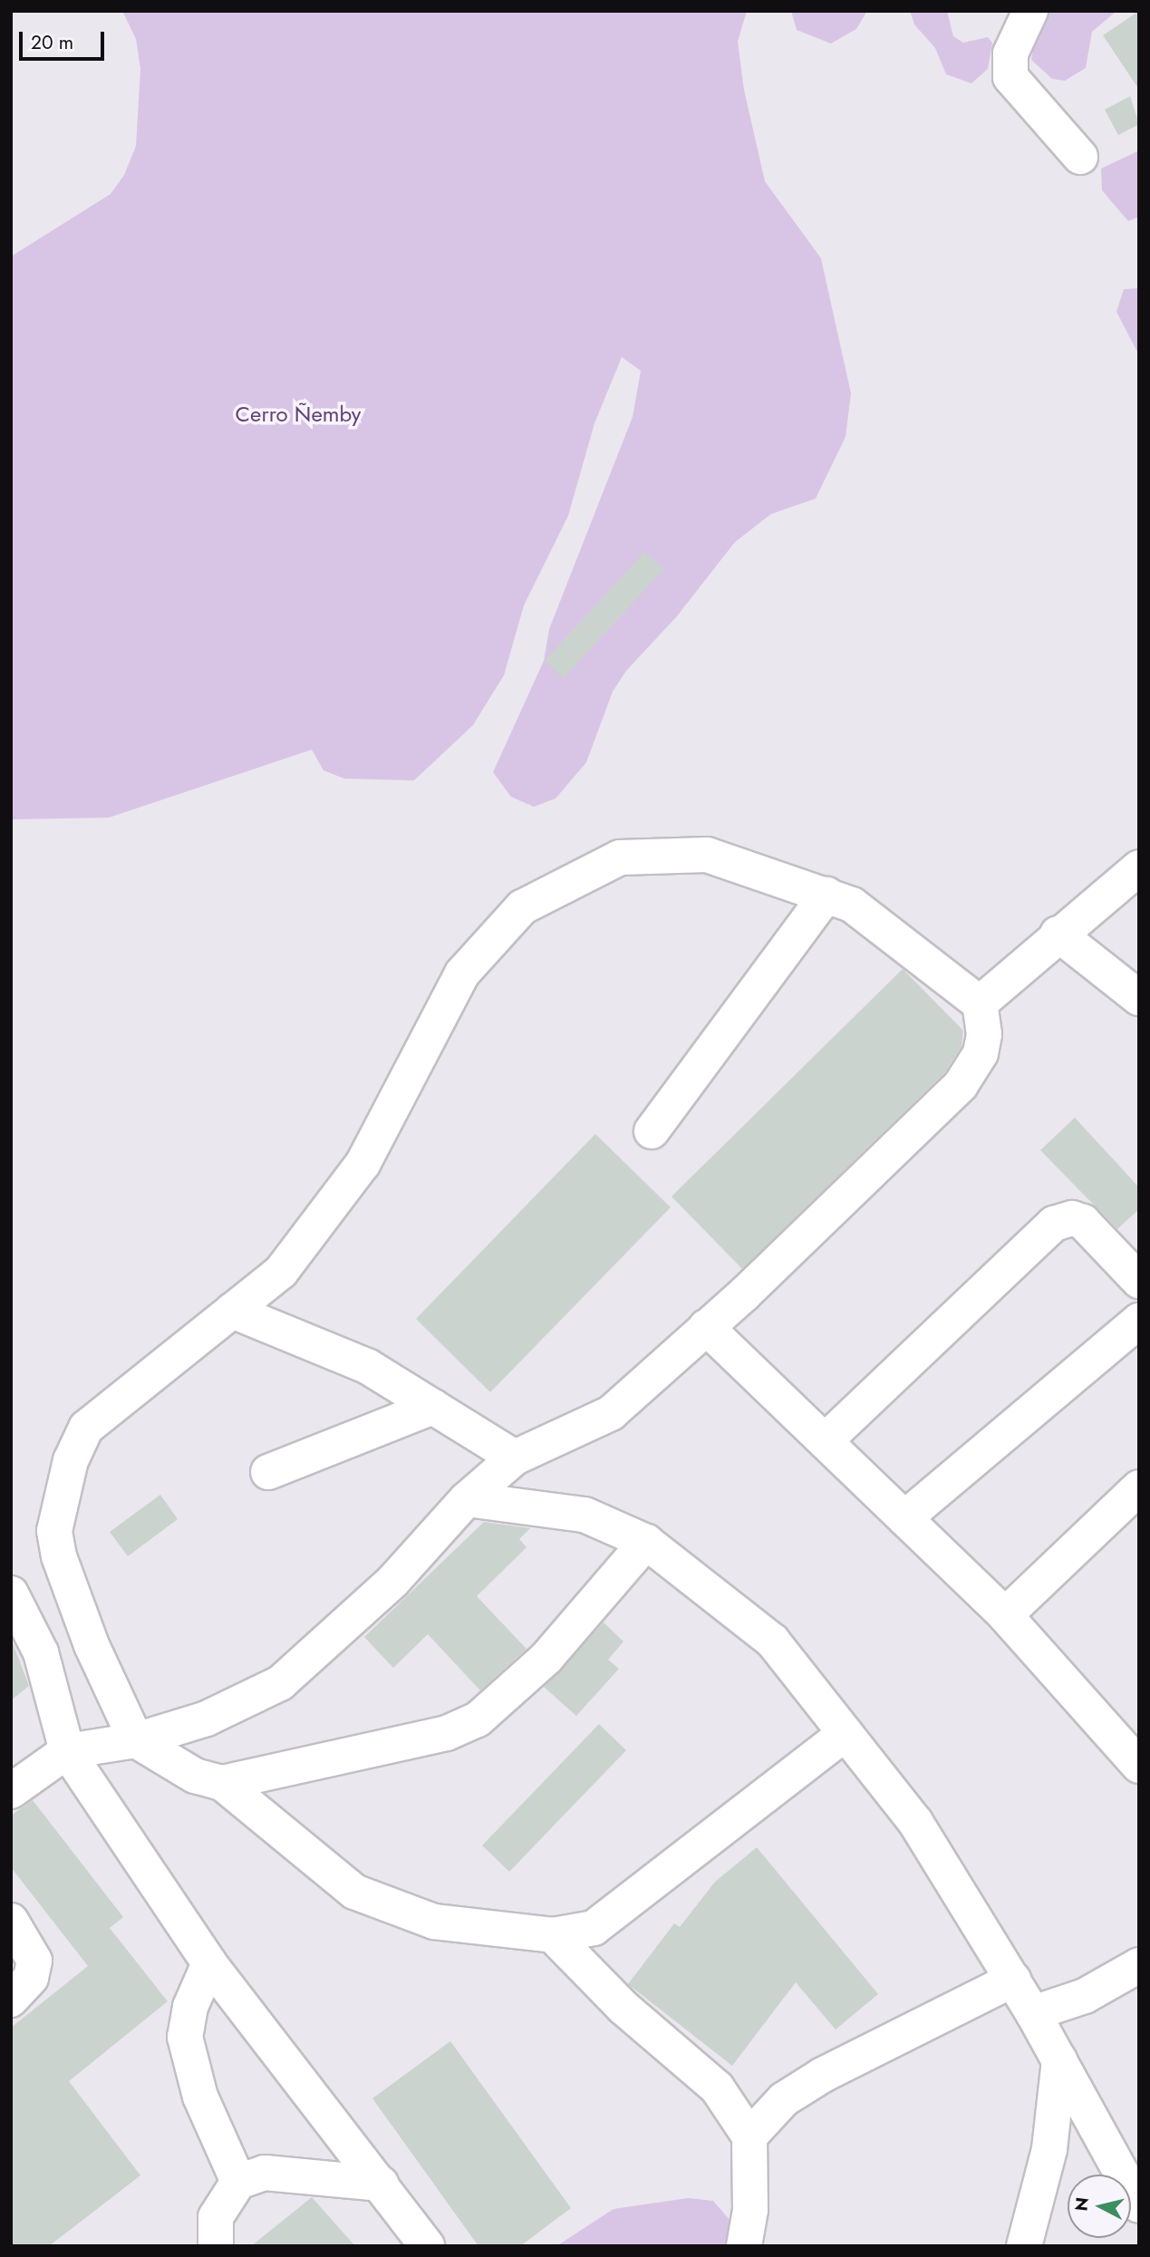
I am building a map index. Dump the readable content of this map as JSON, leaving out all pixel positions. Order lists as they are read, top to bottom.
{
  "parks": ["Cerro Ñemby"],
  "scale_bar": "20 m",
  "north": "left"
}
